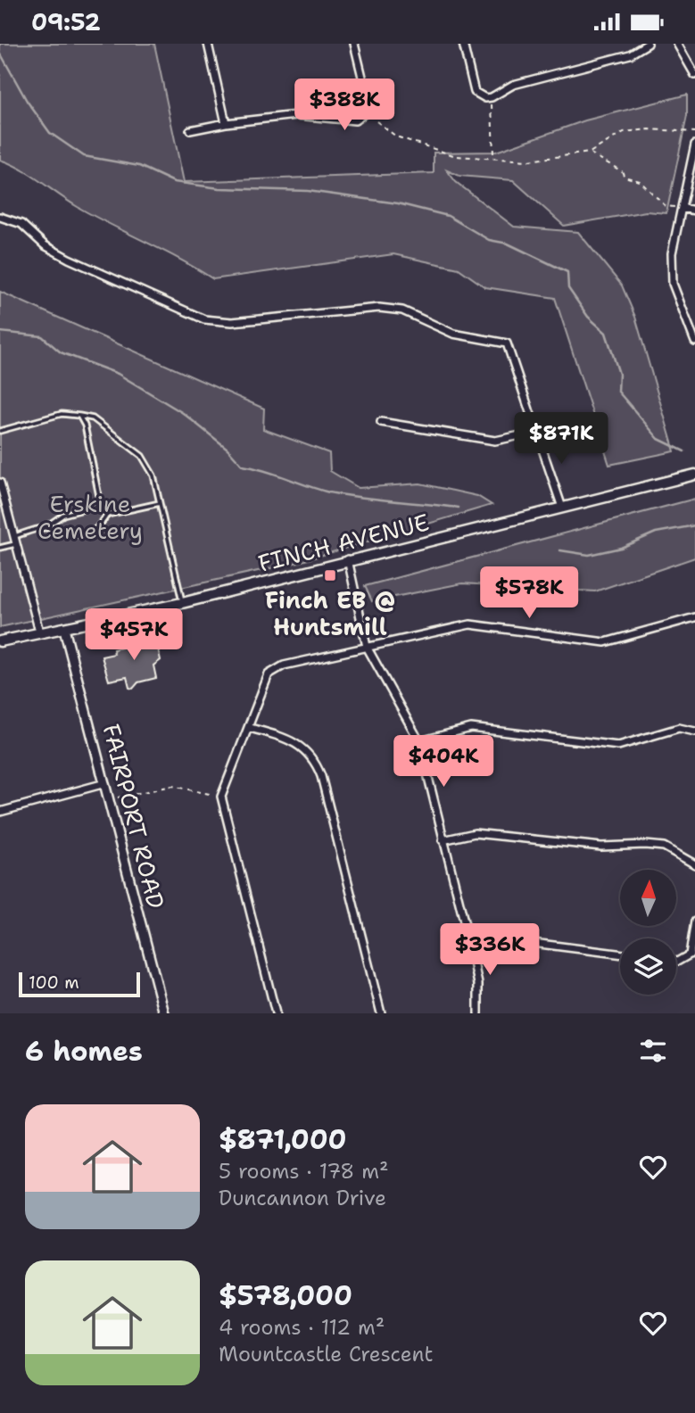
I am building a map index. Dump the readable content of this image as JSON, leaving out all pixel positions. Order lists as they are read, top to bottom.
{
  "streets": {
    "main road": ["FINCH AVENUE"],
    "street": ["FAIRPORT ROAD"]
  },
  "crossings": [
    ["FINCH AVENUE", "FAIRPORT ROAD"]
  ],
  "parks": ["Erskine Cemetery"],
  "places": {
    "transit": ["Finch EB @ Huntsmill"]
  },
  "scale_bar": "100 m",
  "north": "top",
  "page": {
    "status": "09:52",
    "price": [
      "$388K",
      "$871K",
      "$578K",
      "$457K",
      "$404K",
      "$336K"
    ],
    "scale": "100 m",
    "heading": "6 homes",
    "list": [
      {
        "name": "$871,000",
        "note": "5 rooms · 178 m² · Duncannon Drive"
      },
      {
        "name": "$578,000",
        "note": "4 rooms · 112 m² · Mountcastle Crescent"
      }
    ]
  }
}
